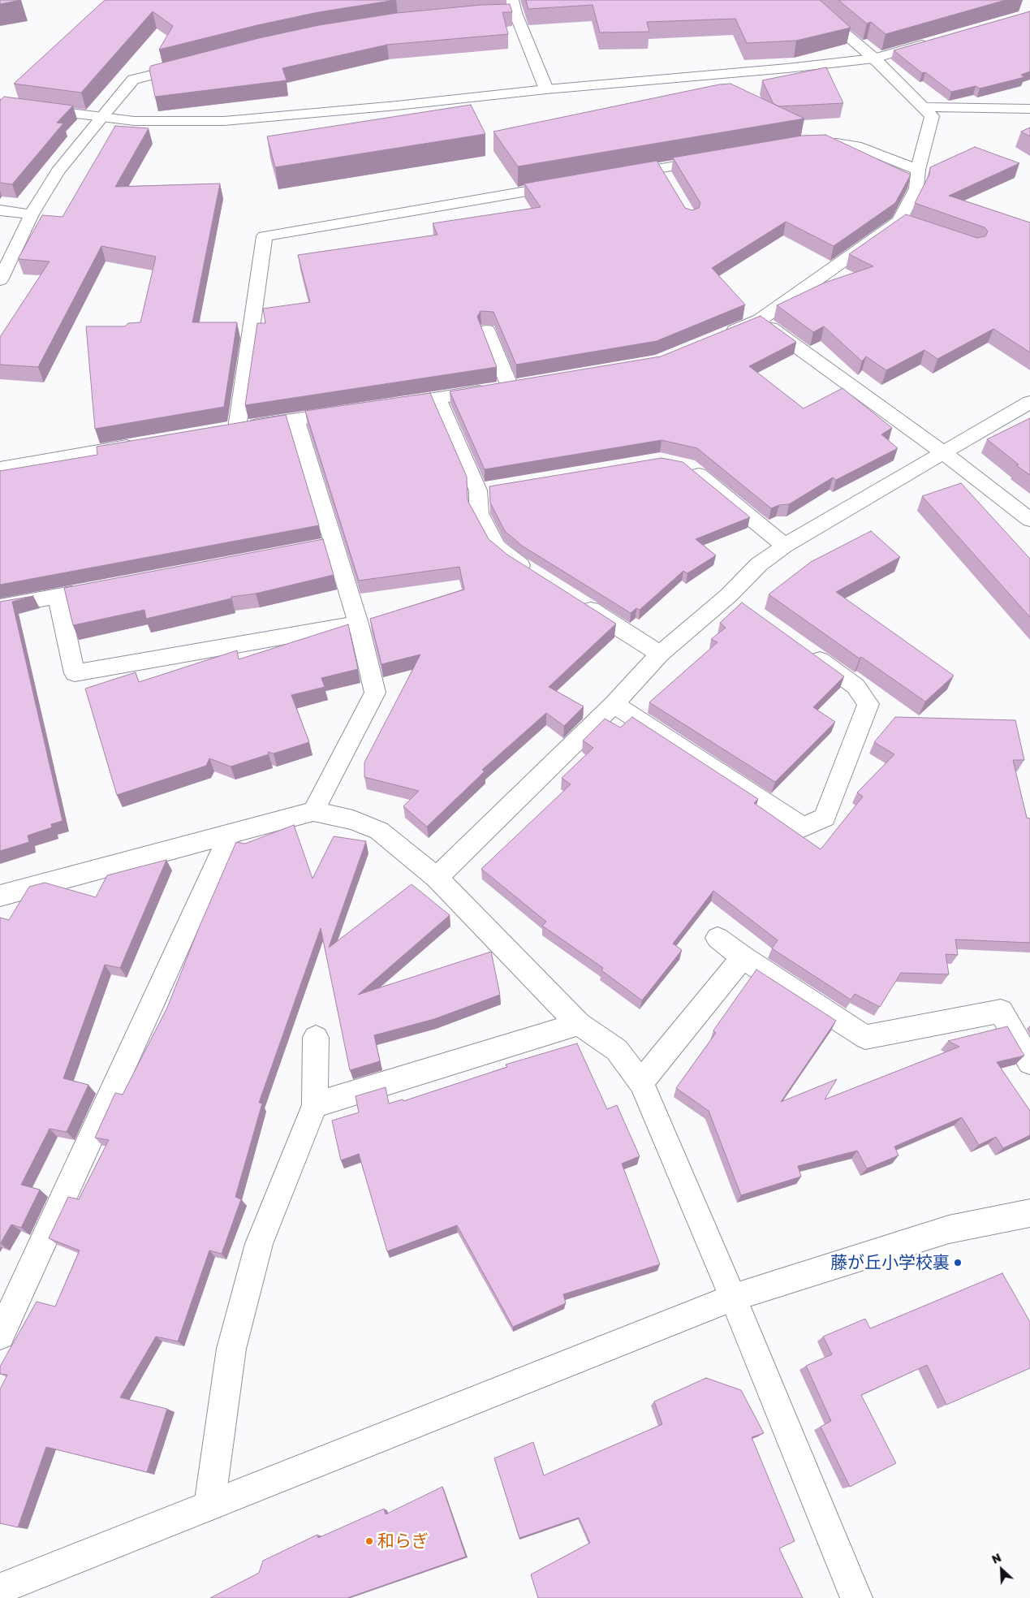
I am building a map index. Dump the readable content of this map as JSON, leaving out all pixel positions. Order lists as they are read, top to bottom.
{
  "places": ["藤が丘小学校裏", "和らぎ"],
  "north": "top left"
}
